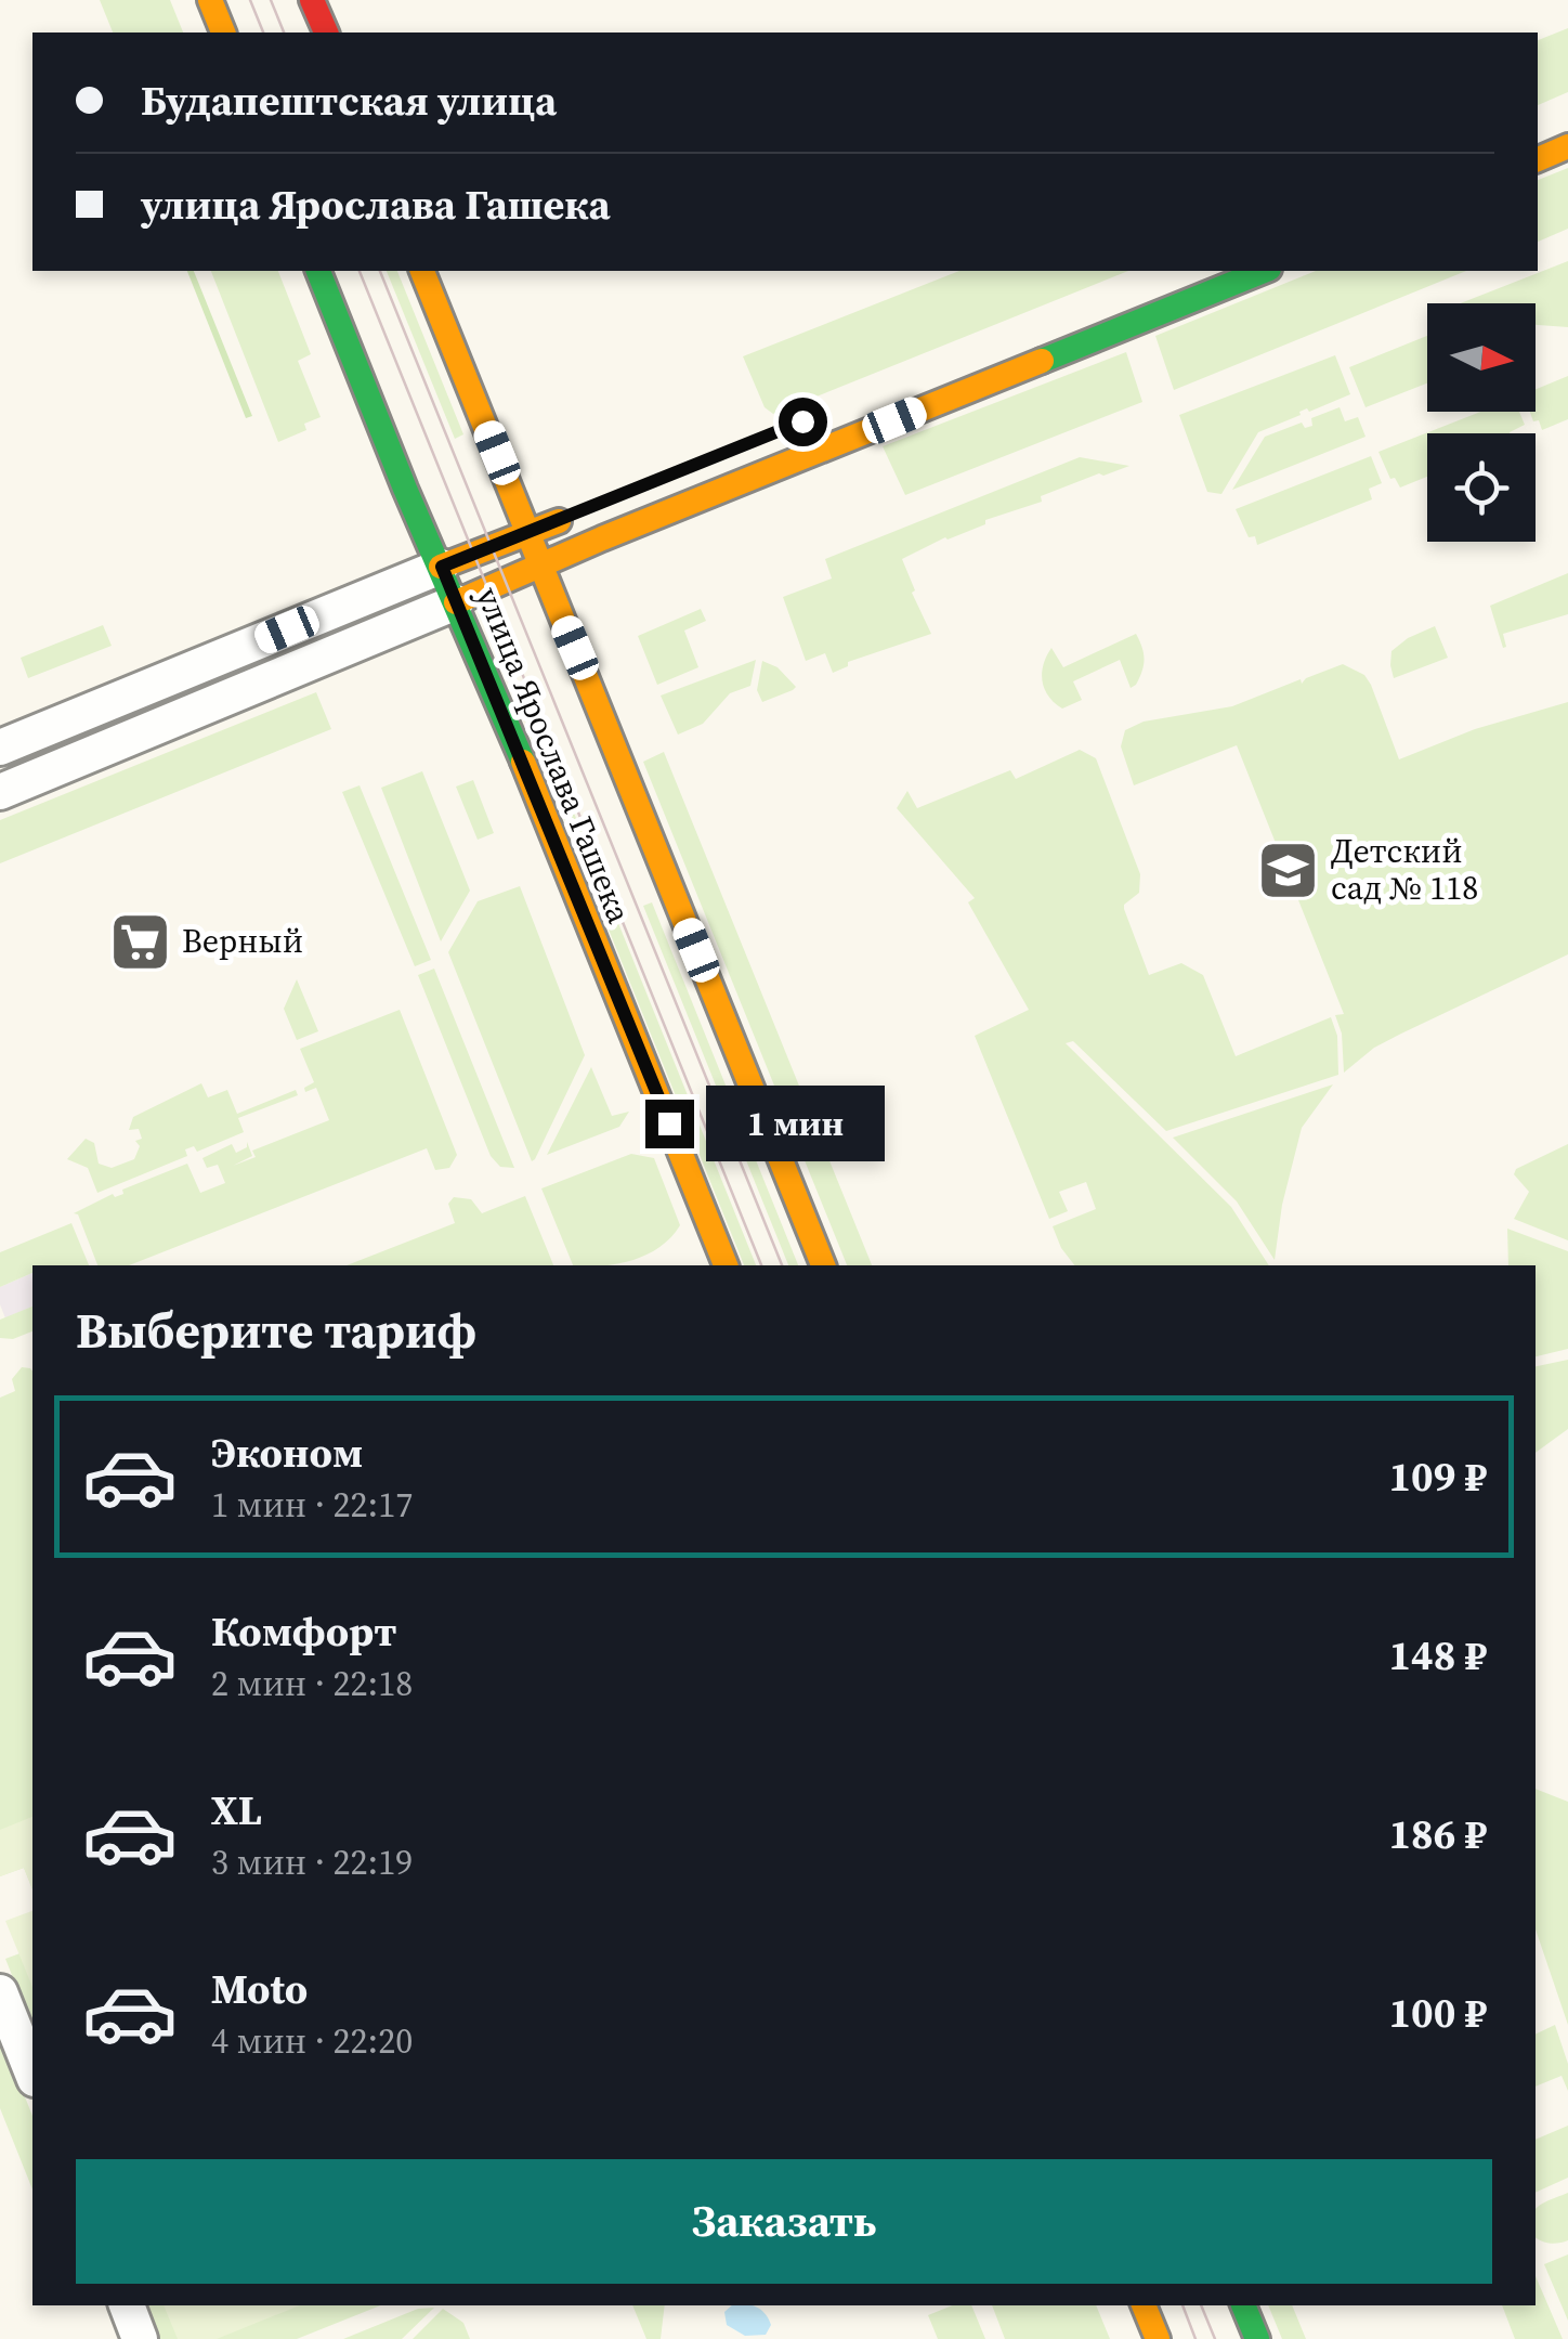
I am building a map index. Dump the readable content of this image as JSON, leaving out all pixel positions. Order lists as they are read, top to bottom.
{
  "streets": {
    "street": ["улица Ярослава Гашека"]
  },
  "places": {
    "school or university": ["Детский сад № 118"],
    "supermarket": ["Верный"]
  },
  "north": "right",
  "page": {
    "banner": ["Будапештская улица", "улица Ярослава Гашека"],
    "bubble": "1 мин",
    "heading": "Выберите тариф",
    "list": [
      {
        "name": "Эконом",
        "note": "1 мин · 22:17",
        "value": "109 ₽"
      },
      {
        "name": "Комфорт",
        "note": "2 мин · 22:18",
        "value": "148 ₽"
      },
      {
        "name": "XL",
        "note": "3 мин · 22:19",
        "value": "186 ₽"
      },
      {
        "name": "Moto",
        "note": "4 мин · 22:20",
        "value": "100 ₽"
      }
    ],
    "buttons": "Заказать"
  }
}
